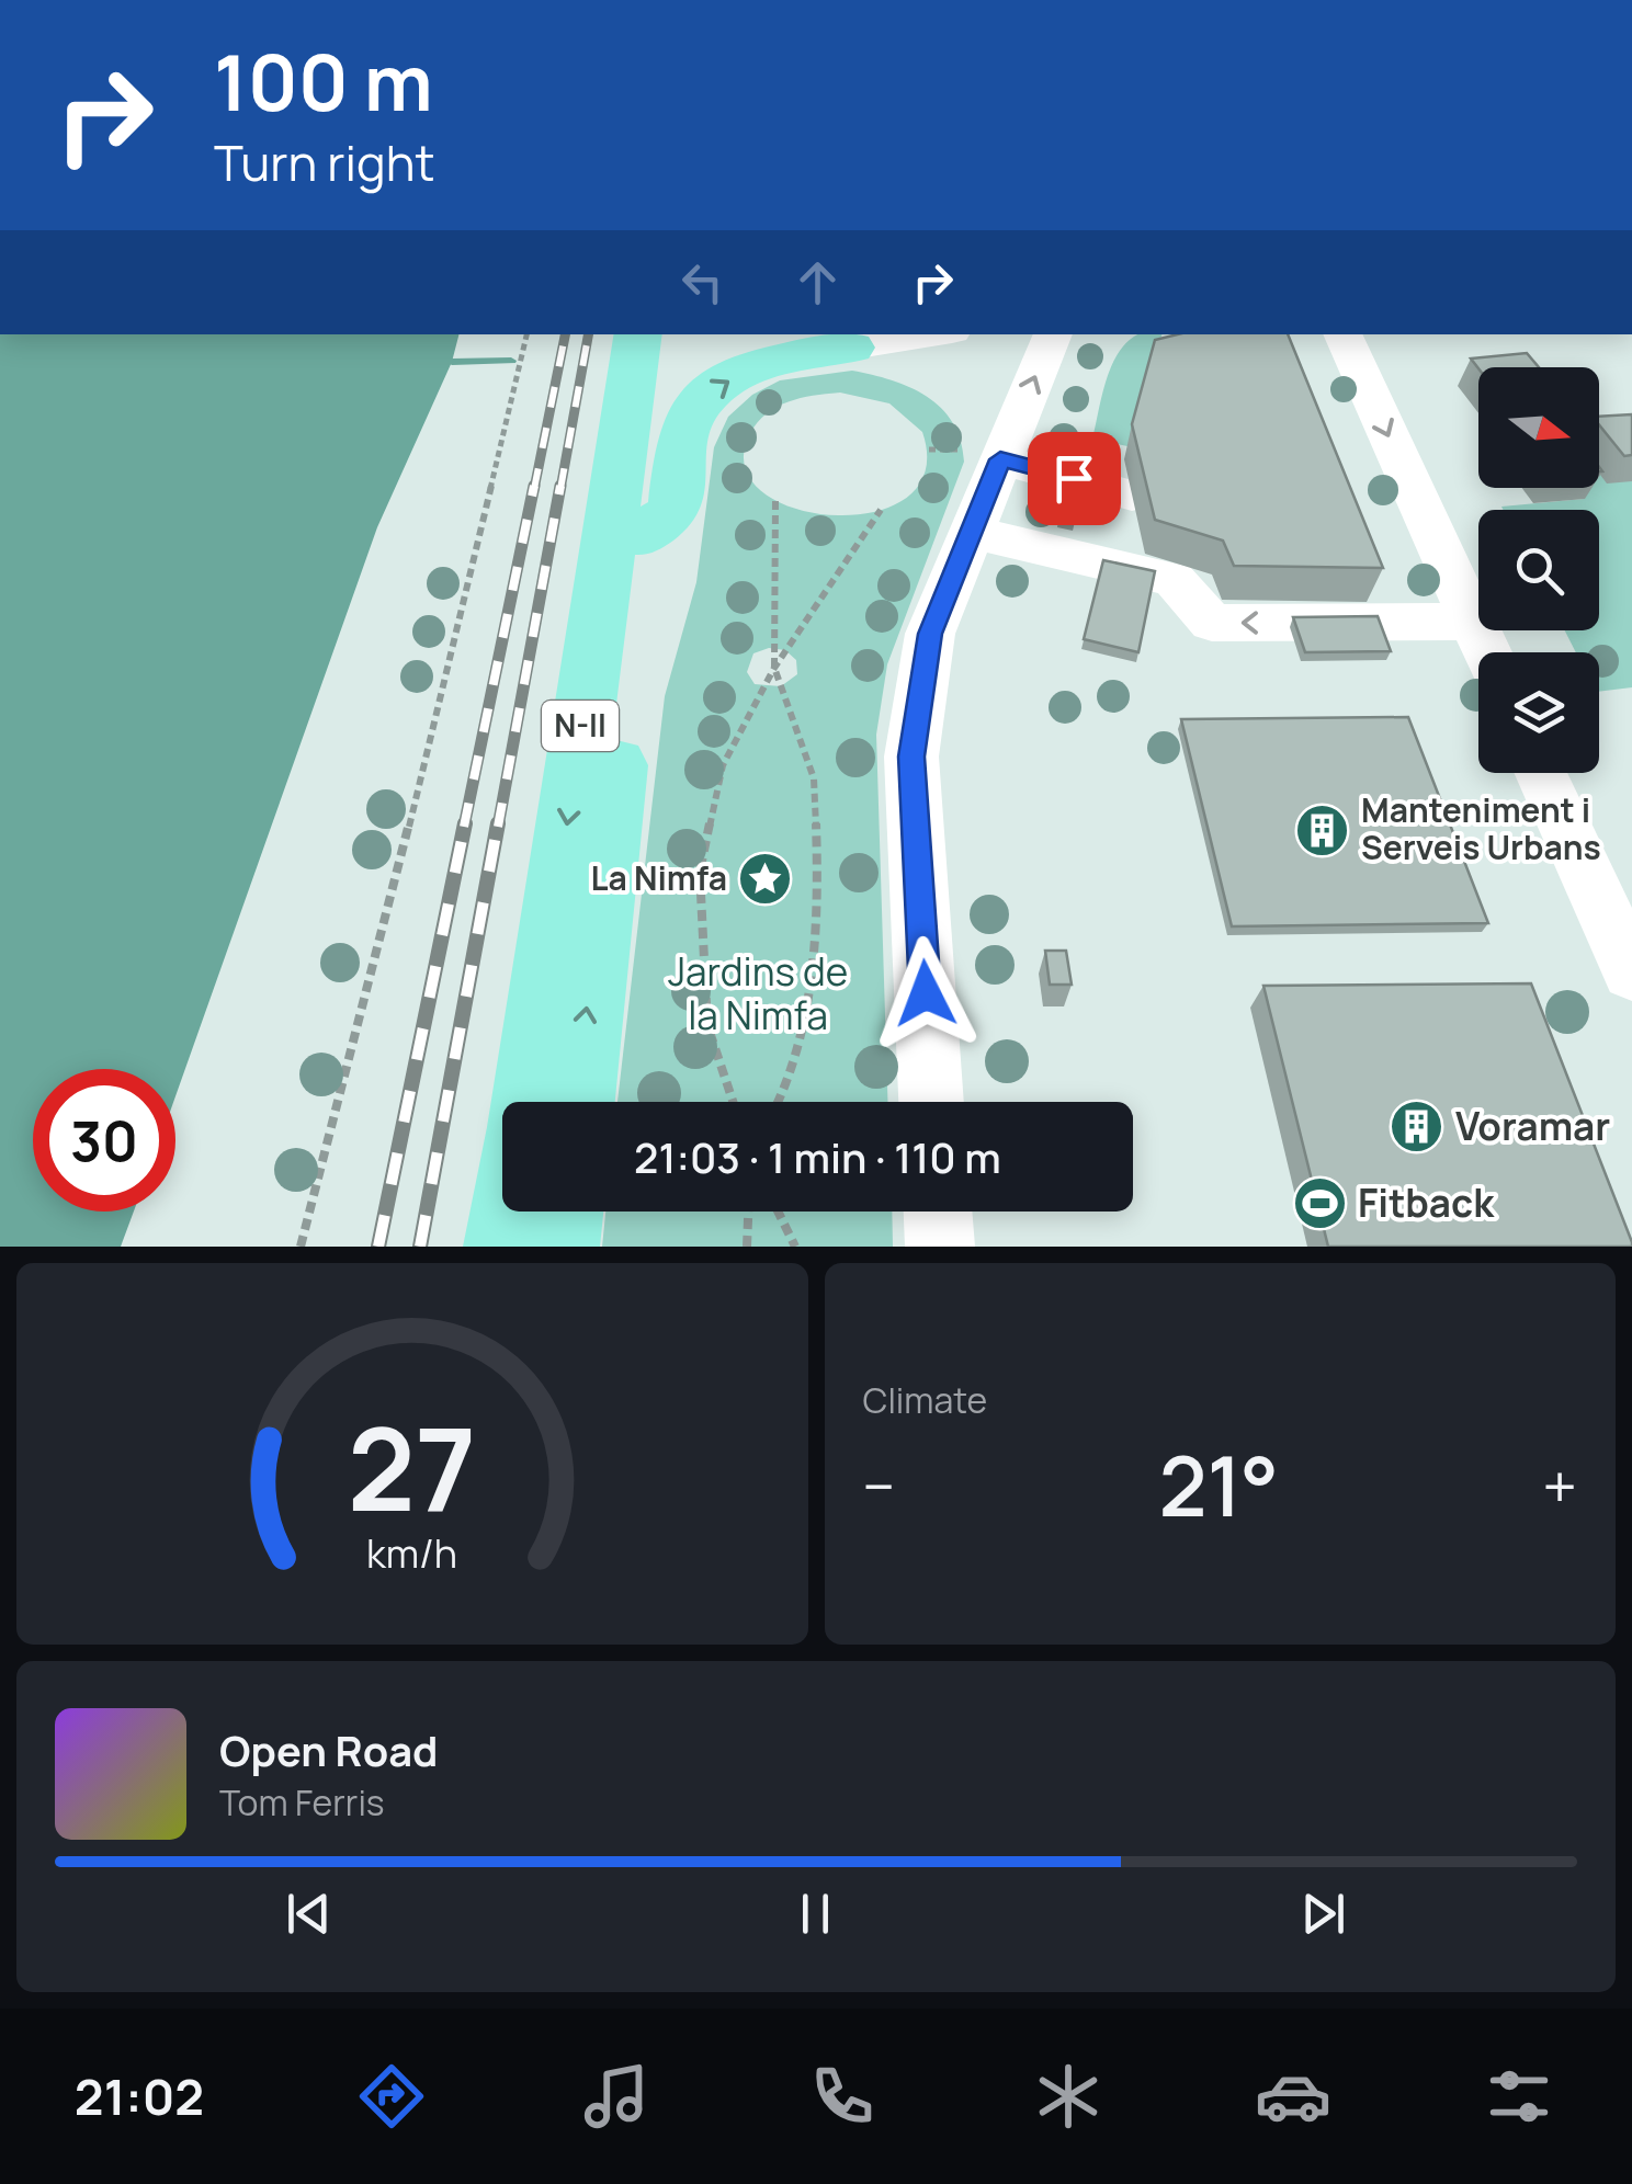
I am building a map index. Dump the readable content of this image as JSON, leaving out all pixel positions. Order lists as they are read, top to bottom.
{
  "streets": {
    "main road": ["N-II"]
  },
  "parks": ["Jardins de la Nimfa"],
  "places": {
    "building": ["Manteniment i Serveis Urbans", "Voramar"],
    "place": ["La Nimfa"],
    "sports": ["Fitback"]
  },
  "north": "right",
  "page": {
    "turn": ["100 m", "Turn right"],
    "limit": "30",
    "trip": "21:03 · 1 min · 110 m",
    "tile": "Climate",
    "heat": ["−", "21°", "+"],
    "song": ["Open Road", "Tom Ferris"],
    "tabs": "21:02",
    "gauge": ["27", "km/h"]
  }
}
